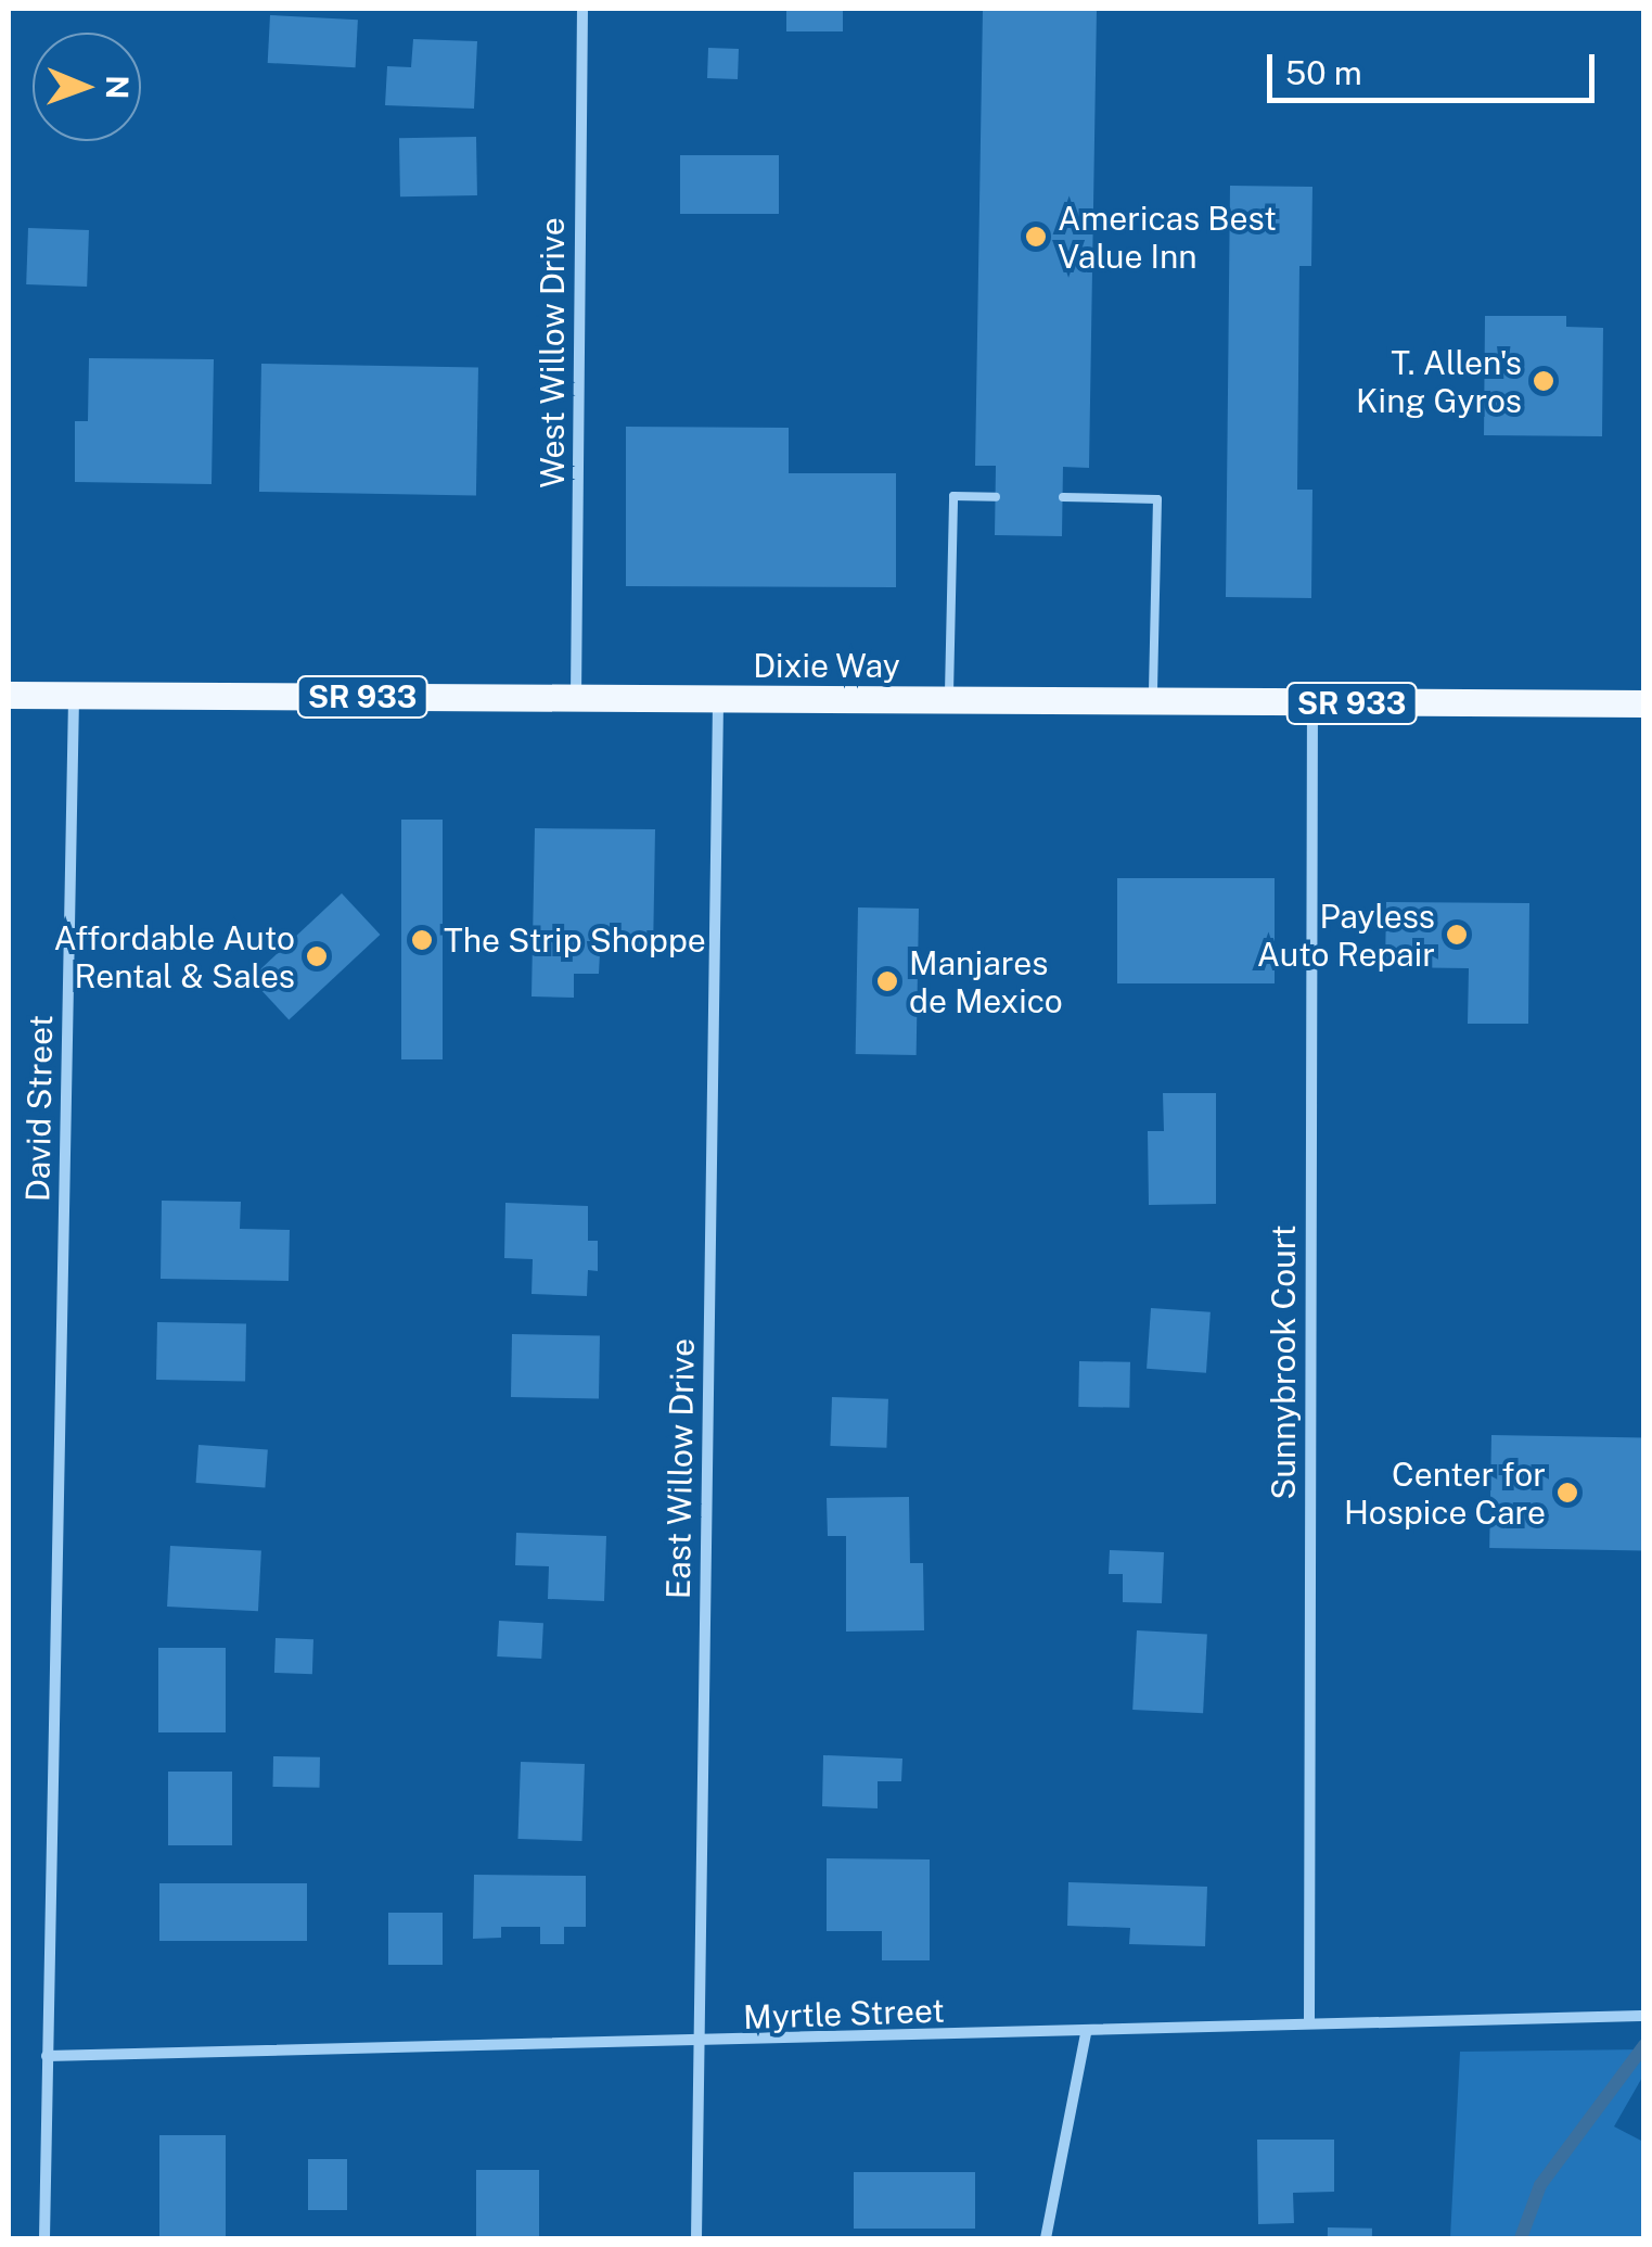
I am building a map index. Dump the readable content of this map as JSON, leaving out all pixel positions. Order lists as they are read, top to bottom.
{
  "streets": {
    "main road": ["Dixie Way", "SR 933"],
    "street": [
      "West Willow Drive",
      "David Street",
      "Sunnybrook Court",
      "East Willow Drive",
      "Myrtle Street"
    ]
  },
  "crossings": [
    ["West Willow Drive", "Dixie Way"],
    ["Dixie Way", "David Street"],
    ["Dixie Way", "Sunnybrook Court"],
    ["Dixie Way", "East Willow Drive"],
    ["David Street", "Myrtle Street"],
    ["Sunnybrook Court", "Myrtle Street"],
    ["East Willow Drive", "Myrtle Street"]
  ],
  "places": [
    "Americas Best Value Inn",
    "T. Allen's King Gyros",
    "Payless Auto Repair",
    "The Strip Shoppe",
    "Affordable Auto Rental & Sales",
    "Manjares de Mexico",
    "Center for Hospice Care"
  ],
  "scale_bar": "50 m",
  "north": "right"
}
